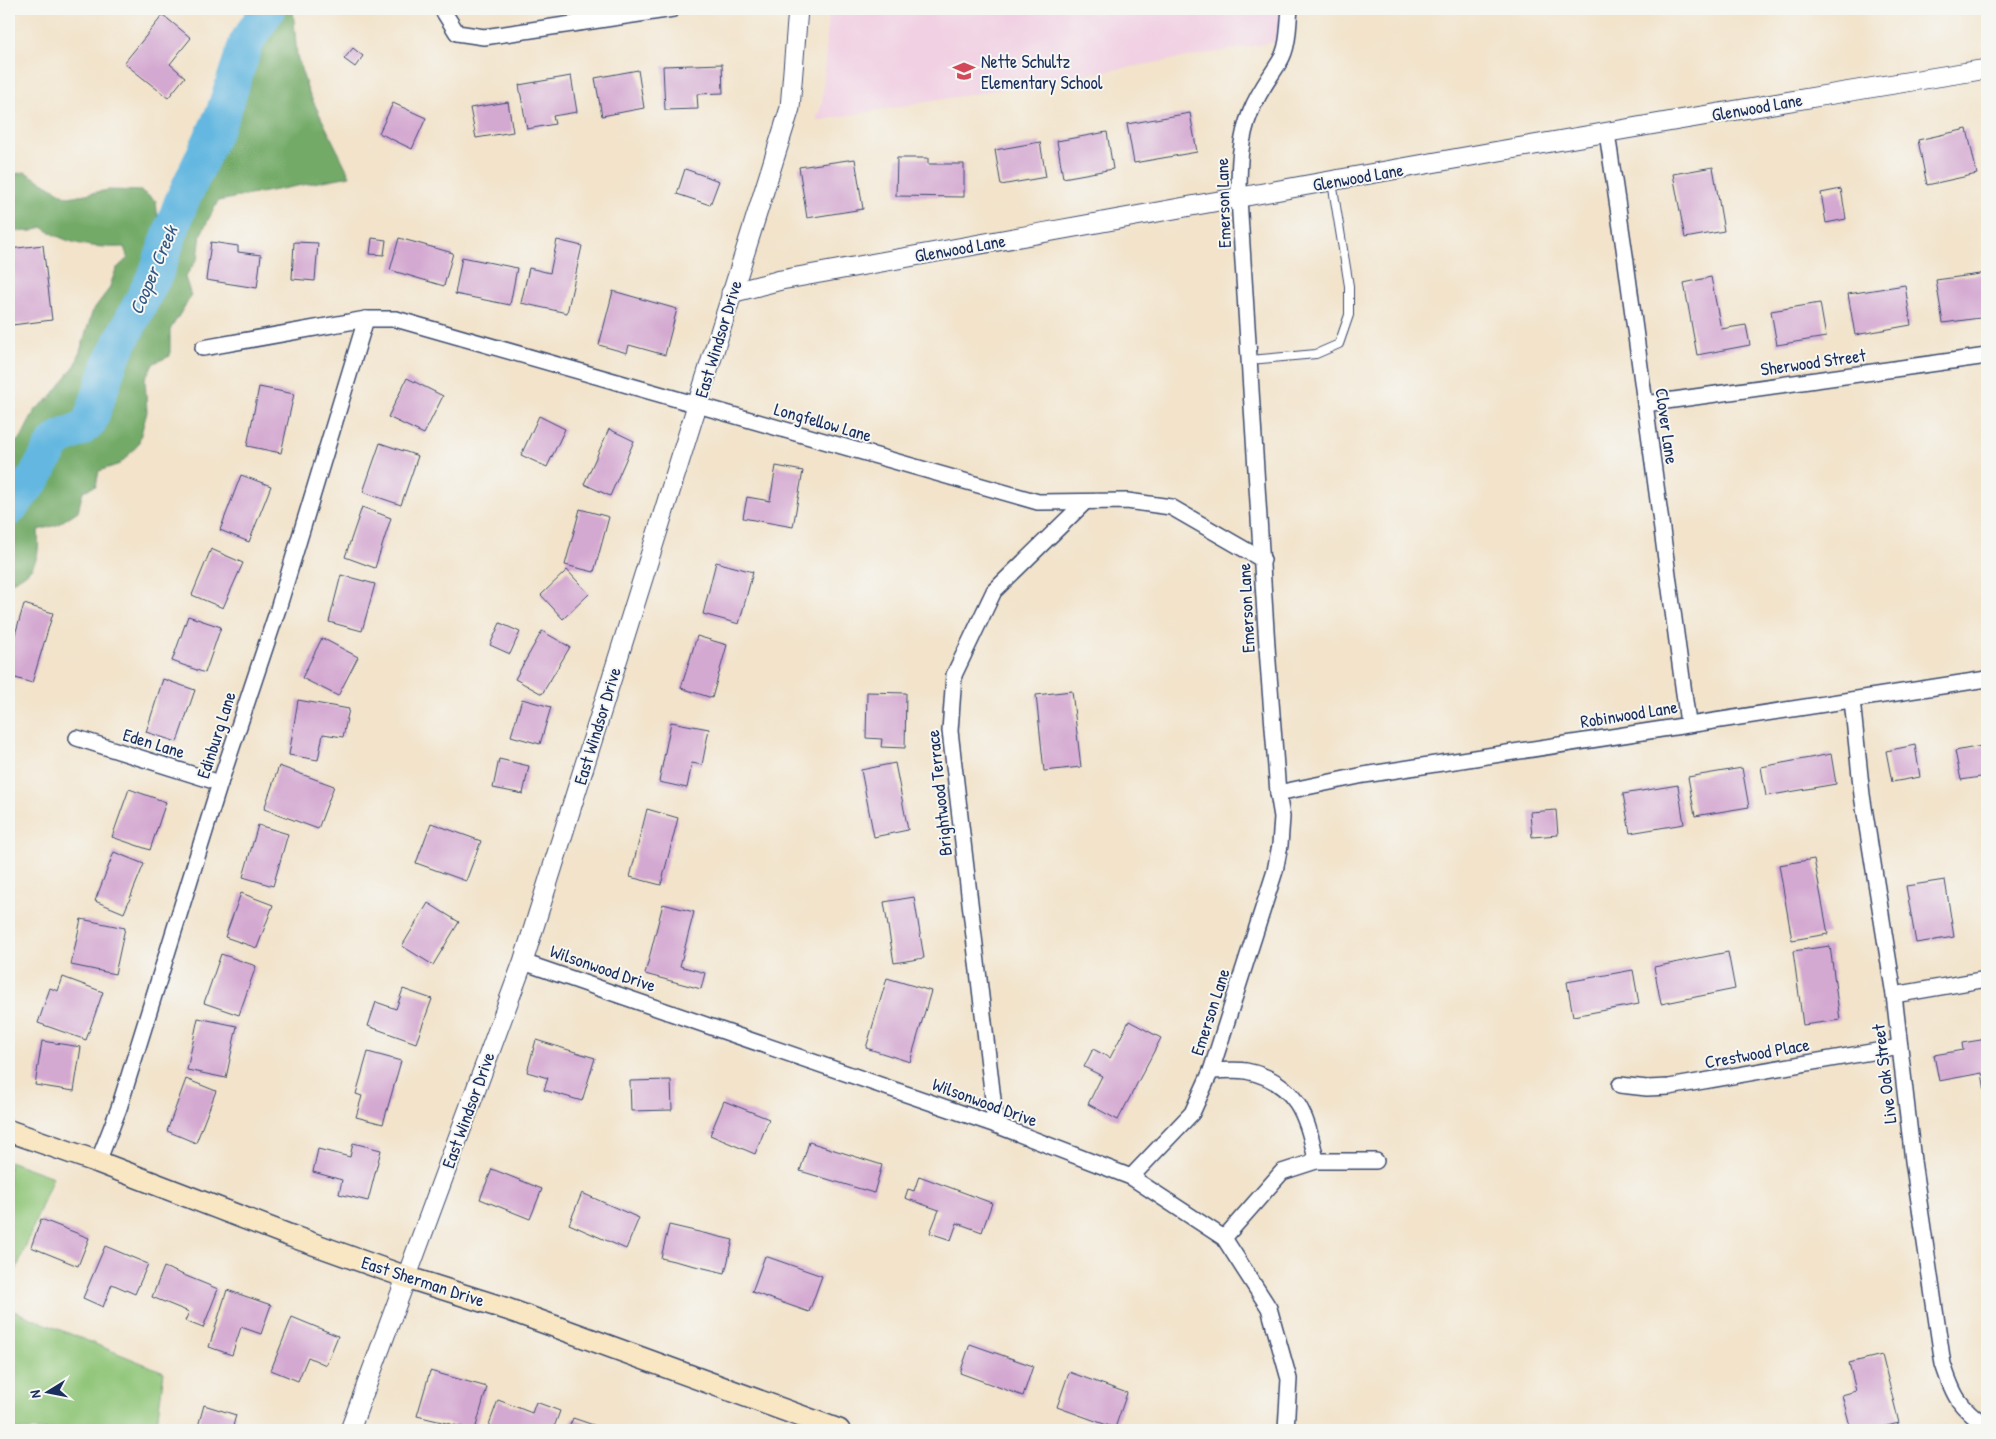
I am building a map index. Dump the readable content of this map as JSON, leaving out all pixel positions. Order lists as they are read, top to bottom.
{
  "streets": {
    "main road": ["East Sherman Drive"],
    "street": [
      "Glenwood Lane",
      "Emerson Lane",
      "East Windsor Drive",
      "Sherwood Street",
      "Longfellow Lane",
      "Clover Lane",
      "Robinwood Lane",
      "Edinburg Lane",
      "Eden Lane",
      "Brightwood Terrace",
      "Wilsonwood Drive",
      "Crestwood Place",
      "Live Oak Street"
    ]
  },
  "crossings": [
    ["Glenwood Lane", "Emerson Lane"],
    ["Glenwood Lane", "East Windsor Drive"],
    ["Glenwood Lane", "Clover Lane"],
    ["Emerson Lane", "Longfellow Lane"],
    ["Emerson Lane", "Robinwood Lane"],
    ["Emerson Lane", "Wilsonwood Drive"],
    ["East Windsor Drive", "Longfellow Lane"],
    ["East Windsor Drive", "Wilsonwood Drive"],
    ["East Windsor Drive", "East Sherman Drive"],
    ["Sherwood Street", "Clover Lane"],
    ["Longfellow Lane", "Edinburg Lane"],
    ["Longfellow Lane", "Brightwood Terrace"],
    ["Clover Lane", "Robinwood Lane"],
    ["Robinwood Lane", "Live Oak Street"],
    ["Edinburg Lane", "Eden Lane"],
    ["Edinburg Lane", "East Sherman Drive"],
    ["Brightwood Terrace", "Wilsonwood Drive"],
    ["Crestwood Place", "Live Oak Street"]
  ],
  "water": ["Cooper Creek"],
  "places": {
    "school or university": ["Nette Schultz Elementary School"]
  },
  "north": "left"
}
